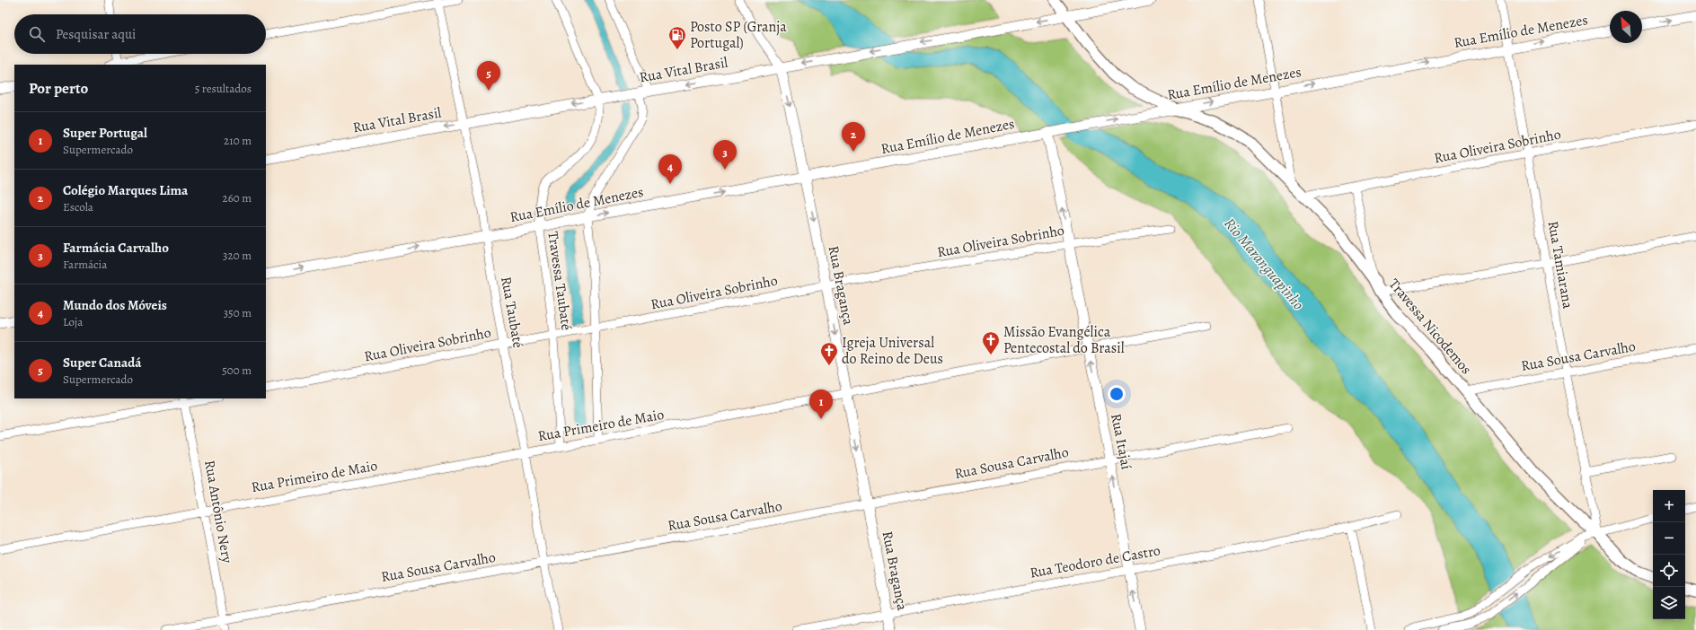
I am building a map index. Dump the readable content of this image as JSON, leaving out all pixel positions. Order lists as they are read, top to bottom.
{
  "streets": {
    "main road": ["Travessa Nicodemos"],
    "street": [
      "Rua Emílio de Menezes",
      "Rua Vital Brasil",
      "Rua Oliveira Sobrinho",
      "Rua Tamiarana",
      "Travessa Taubaté",
      "Rua Bragança",
      "Rua Taubaté",
      "Rua Sousa Carvalho",
      "Rua Primeiro de Maio",
      "Rua Itajaí",
      "Rua Antônio Nery",
      "Rua Teodoro de Castro"
    ]
  },
  "crossings": [
    ["Rua Emílio de Menezes", "Rua Tamiarana"],
    ["Rua Emílio de Menezes", "Travessa Taubaté"],
    ["Rua Emílio de Menezes", "Rua Bragança"],
    ["Rua Emílio de Menezes", "Rua Taubaté"],
    ["Rua Emílio de Menezes", "Travessa Nicodemos"],
    ["Rua Emílio de Menezes", "Rua Itajaí"],
    ["Rua Vital Brasil", "Travessa Taubaté"],
    ["Rua Vital Brasil", "Rua Bragança"],
    ["Rua Vital Brasil", "Rua Taubaté"],
    ["Rua Vital Brasil", "Travessa Nicodemos"],
    ["Rua Oliveira Sobrinho", "Rua Tamiarana"],
    ["Rua Oliveira Sobrinho", "Travessa Taubaté"],
    ["Rua Oliveira Sobrinho", "Rua Bragança"],
    ["Rua Oliveira Sobrinho", "Rua Taubaté"],
    ["Rua Oliveira Sobrinho", "Travessa Nicodemos"],
    ["Rua Oliveira Sobrinho", "Rua Itajaí"],
    ["Rua Tamiarana", "Travessa Nicodemos"],
    ["Rua Tamiarana", "Rua Sousa Carvalho"],
    ["Travessa Taubaté", "Rua Primeiro de Maio"],
    ["Rua Bragança", "Rua Sousa Carvalho"],
    ["Rua Bragança", "Rua Primeiro de Maio"],
    ["Rua Bragança", "Rua Teodoro de Castro"],
    ["Rua Taubaté", "Rua Sousa Carvalho"],
    ["Rua Taubaté", "Rua Primeiro de Maio"],
    ["Travessa Nicodemos", "Rua Sousa Carvalho"],
    ["Rua Sousa Carvalho", "Rua Itajaí"],
    ["Rua Sousa Carvalho", "Rua Antônio Nery"],
    ["Rua Primeiro de Maio", "Rua Itajaí"],
    ["Rua Primeiro de Maio", "Rua Antônio Nery"],
    ["Rua Itajaí", "Rua Teodoro de Castro"]
  ],
  "one_way": [
    "Rua Emílio de Menezes",
    "Rua Vital Brasil",
    "Rua Bragança",
    "Rua Itajaí"
  ],
  "water": ["Rio Maranguapinho"],
  "places": {
    "fuel station": ["Posto SP (Granja Portugal)"],
    "church": ["Missão Evangélica Pentecostal do Brasil", "Igreja Universal do Reino de Deus"]
  },
  "north": "top left",
  "page": {
    "search": "Pesquisar aqui",
    "pins": [
      "5",
      "2",
      "3",
      "4",
      "1"
    ],
    "heading": ["Por perto", "5 resultados"],
    "list": [
      {
        "mark": "1",
        "name": "Super Portugal",
        "note": "Supermercado",
        "value": "210 m"
      },
      {
        "mark": "2",
        "name": "Colégio Marques Lima",
        "note": "Escola",
        "value": "260 m"
      },
      {
        "mark": "3",
        "name": "Farmácia Carvalho",
        "note": "Farmácia",
        "value": "320 m"
      },
      {
        "mark": "4",
        "name": "Mundo dos Móveis",
        "note": "Loja",
        "value": "350 m"
      },
      {
        "mark": "5",
        "name": "Super Canadá",
        "note": "Supermercado",
        "value": "500 m"
      }
    ],
    "map_buttons": ["+", "−"]
  }
}
